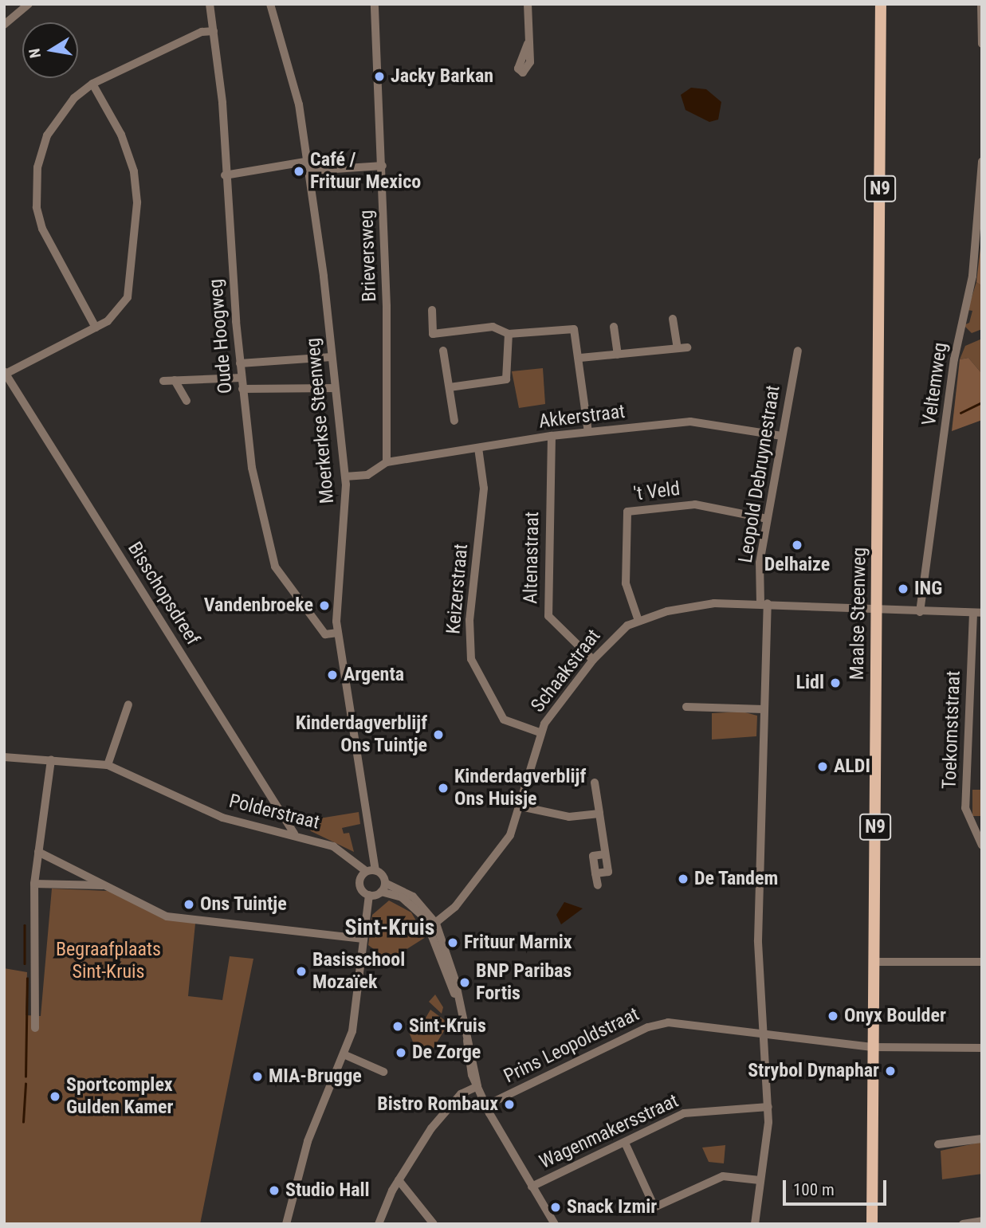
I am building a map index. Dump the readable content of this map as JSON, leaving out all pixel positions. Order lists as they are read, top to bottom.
{
  "streets": {
    "main road": ["N9", "Maalse Steenweg"],
    "street": [
      "Brieversweg",
      "Oude Hoogweg",
      "Veltemweg",
      "Akkerstraat",
      "Moerkerkse Steenweg",
      "Leopold Debruynestraat",
      "'t Veld",
      "Altenastraat",
      "Keizerstraat",
      "Bisschopsdreef",
      "Schaakstraat",
      "Toekomststraat",
      "Polderstraat",
      "Prins Leopoldstraat",
      "Wagenmakersstraat"
    ]
  },
  "crossings": [
    ["Brieversweg", "Akkerstraat"],
    ["Oude Hoogweg", "Moerkerkse Steenweg"],
    ["Veltemweg", "Schaakstraat"],
    ["Akkerstraat", "Leopold Debruynestraat"],
    ["Akkerstraat", "Altenastraat"],
    ["Akkerstraat", "Keizerstraat"],
    ["Moerkerkse Steenweg", "Polderstraat"],
    ["Leopold Debruynestraat", "'t Veld"],
    ["Leopold Debruynestraat", "Schaakstraat"],
    ["Leopold Debruynestraat", "Prins Leopoldstraat"],
    ["Leopold Debruynestraat", "Wagenmakersstraat"],
    ["'t Veld", "Schaakstraat"],
    ["Altenastraat", "Schaakstraat"],
    ["Keizerstraat", "Schaakstraat"],
    ["Bisschopsdreef", "Polderstraat"],
    ["Maalse Steenweg", "Schaakstraat"],
    ["Maalse Steenweg", "Prins Leopoldstraat"],
    ["Schaakstraat", "Toekomststraat"]
  ],
  "districts": ["Sint-Kruis"],
  "parks": ["Begraafplaats Sint-Kruis"],
  "places": [
    "Jacky Barkan",
    "Café / Frituur Mexico",
    "Delhaize",
    "ING",
    "Vandenbroeke",
    "Argenta",
    "Lidl",
    "Kinderdagverblijf Ons Tuintje",
    "ALDI",
    "Kinderdagverblijf Ons Huisje",
    "De Tandem",
    "Ons Tuintje",
    "Frituur Marnix",
    "Basisschool Mozaïek",
    "BNP Paribas Fortis",
    "Onyx Boulder",
    "Sint-Kruis",
    "De Zorge",
    "Strybol Dynaphar",
    "MIA-Brugge",
    "Sportcomplex Gulden Kamer",
    "Bistro Rombaux",
    "Studio Hall",
    "Snack Izmir"
  ],
  "scale_bar": "100 m",
  "north": "left"
}
